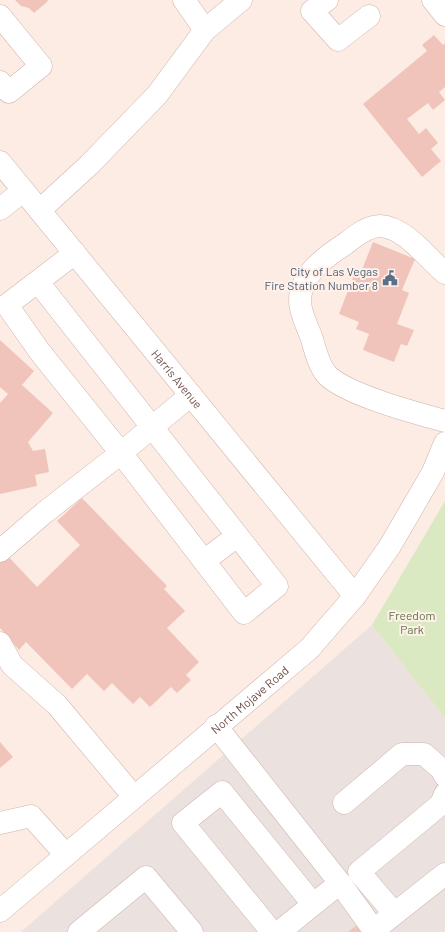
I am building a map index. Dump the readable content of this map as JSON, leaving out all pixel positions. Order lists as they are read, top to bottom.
{
  "streets": {
    "street": ["Harris Avenue", "North Mojave Road"]
  },
  "crossings": [
    ["Harris Avenue", "North Mojave Road"]
  ],
  "parks": ["Freedom Park"],
  "places": {
    "public building": ["City of Las Vegas Fire Station Number 8"]
  }
}
